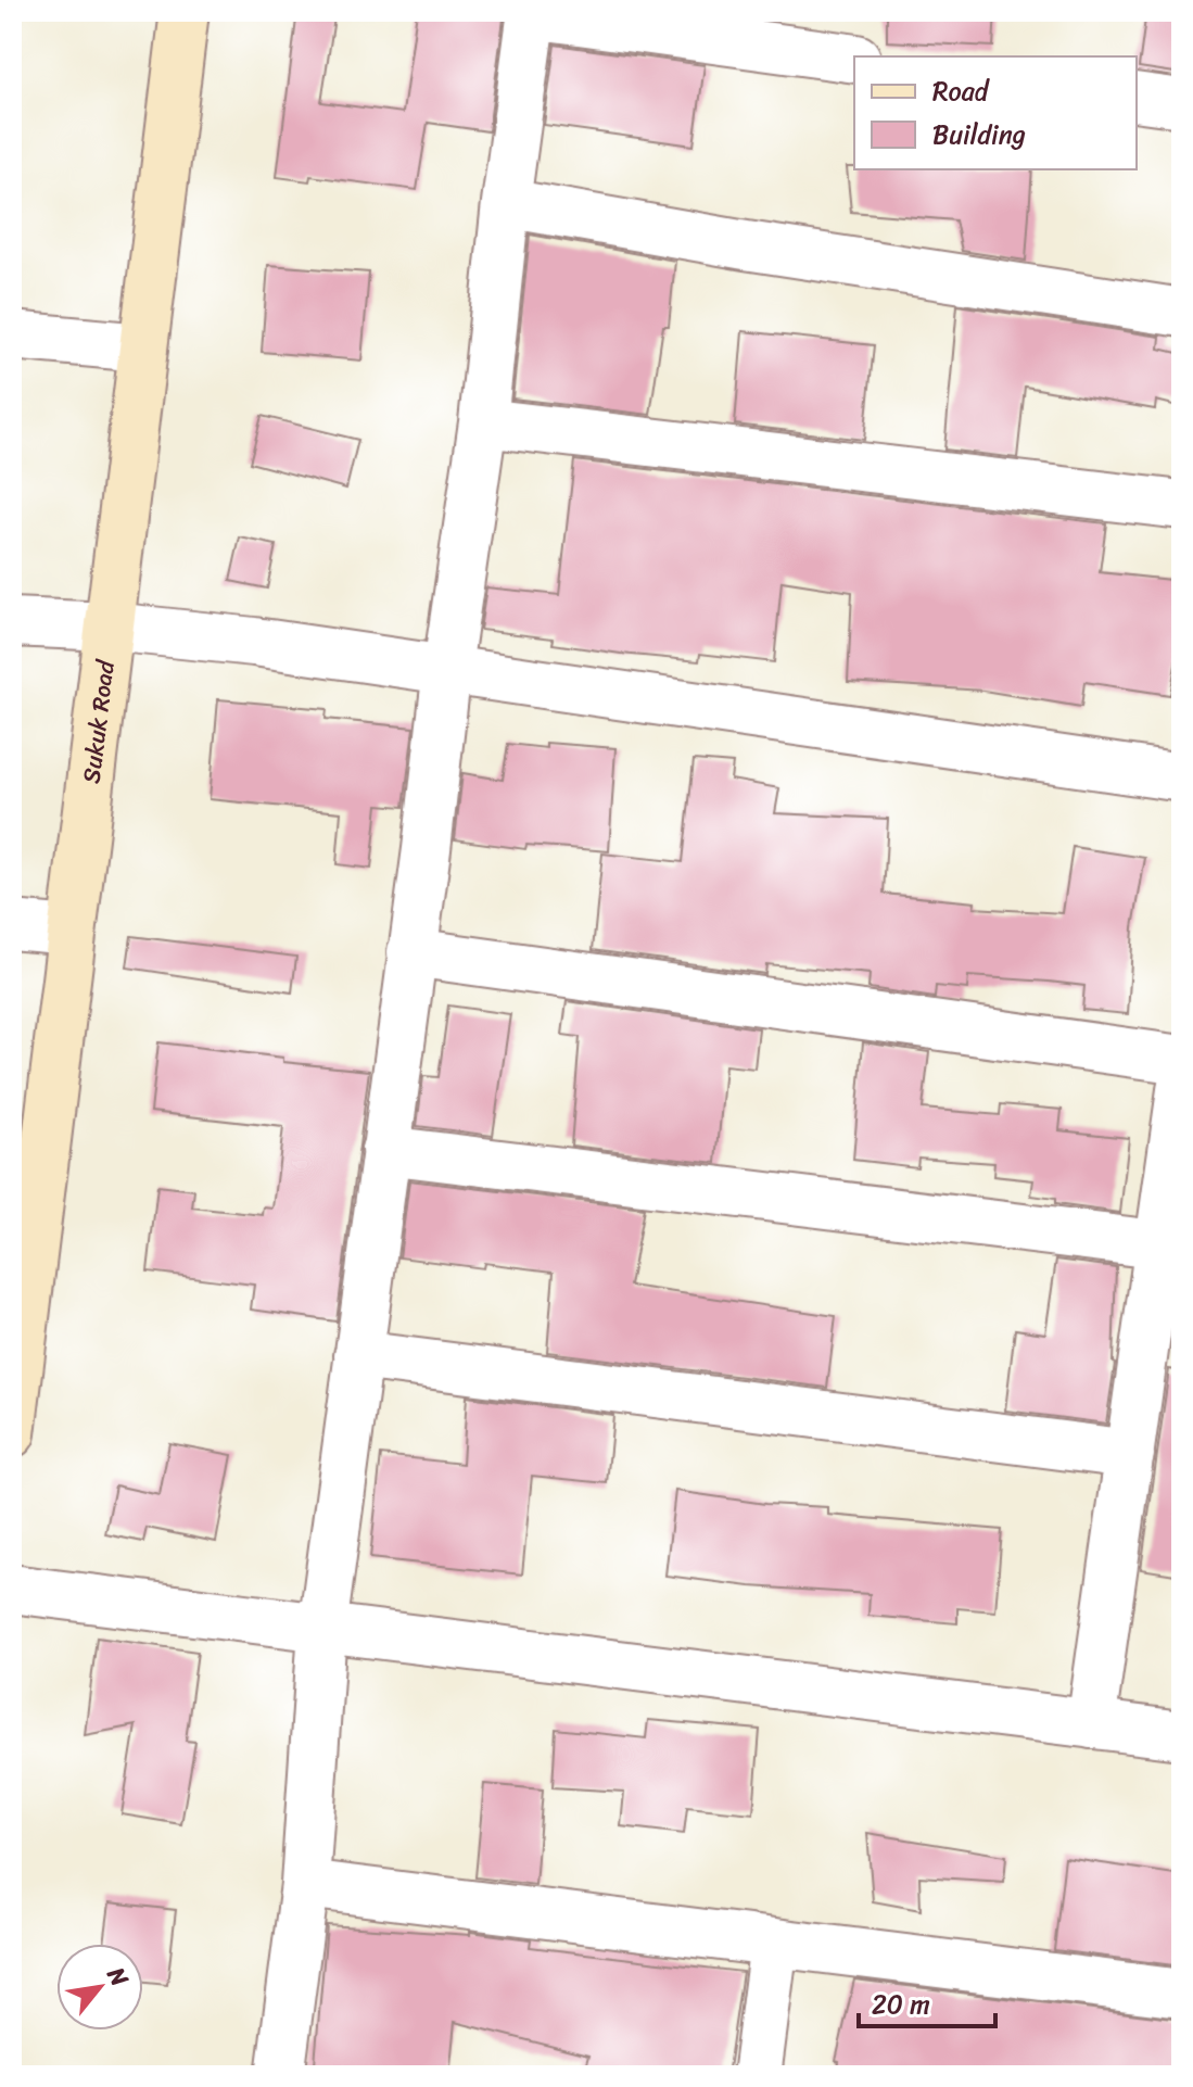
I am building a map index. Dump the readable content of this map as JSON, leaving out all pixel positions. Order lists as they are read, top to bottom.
{
  "streets": {
    "street": ["Sukuk Road"]
  },
  "legend": ["Road", "Building"],
  "scale_bar": "20 m",
  "north": "top right"
}
